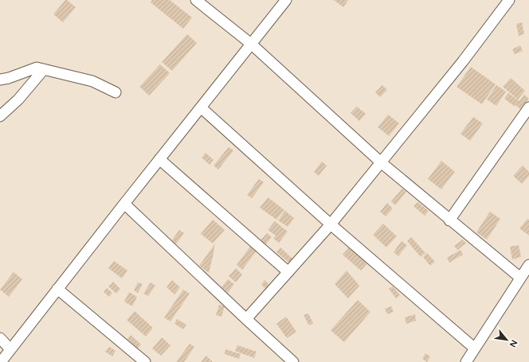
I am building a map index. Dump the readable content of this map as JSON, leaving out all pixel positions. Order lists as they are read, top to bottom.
{
  "north": "bottom right"
}
